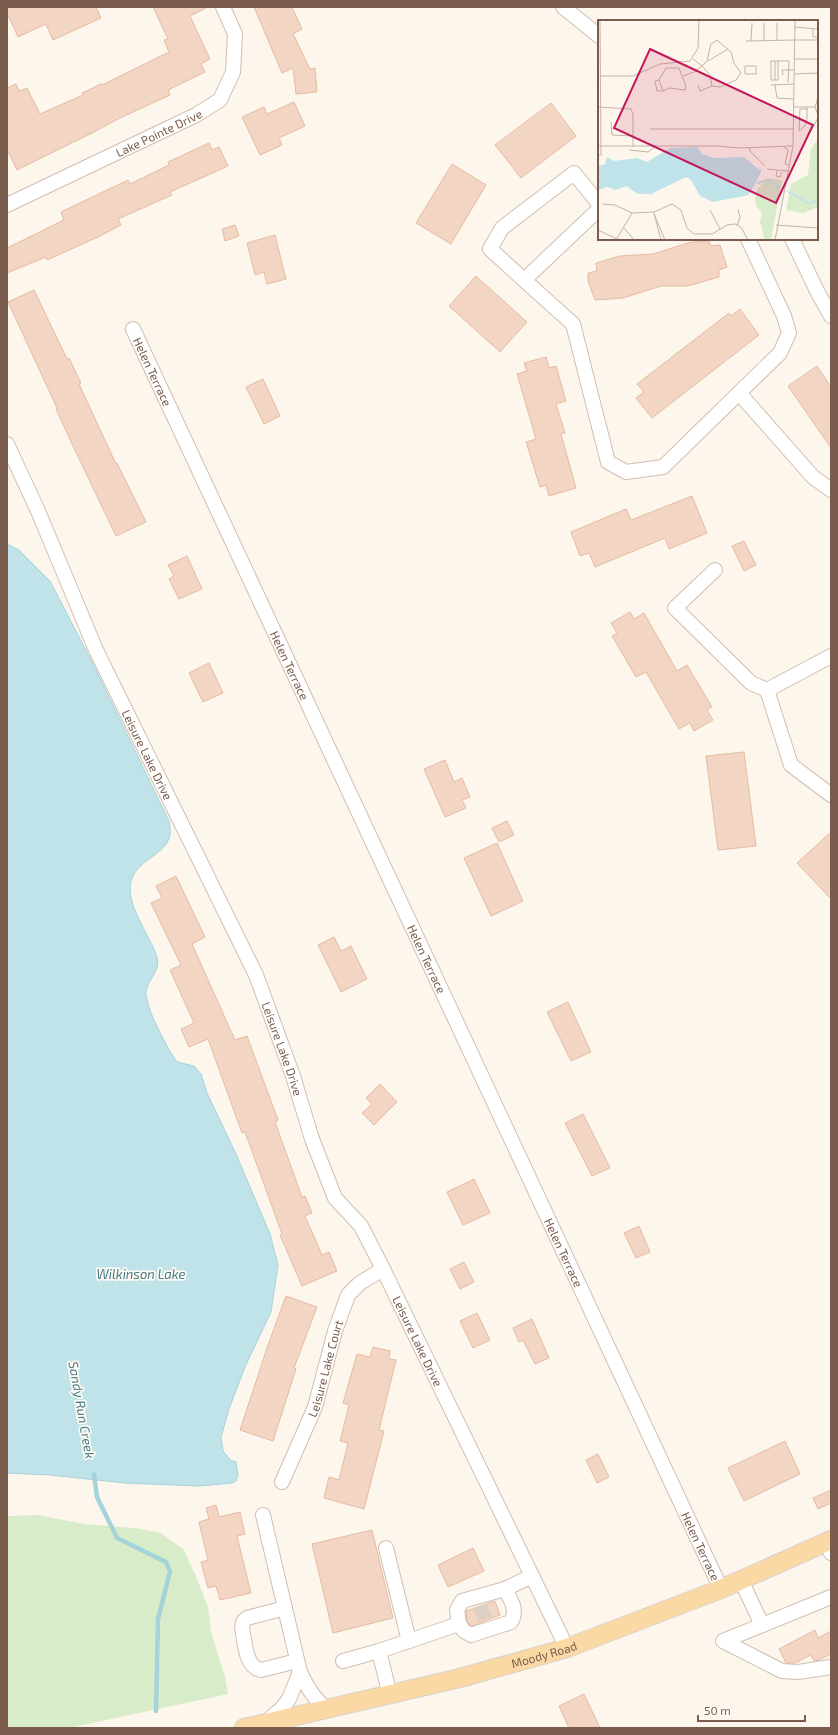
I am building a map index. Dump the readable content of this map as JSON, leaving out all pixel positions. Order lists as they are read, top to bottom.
{
  "streets": {
    "main road": ["Moody Road"],
    "street": [
      "Lake Pointe Drive",
      "Helen Terrace",
      "Leisure Lake Drive",
      "Leisure Lake Court"
    ]
  },
  "crossings": [
    ["Helen Terrace", "Moody Road"],
    ["Leisure Lake Drive", "Leisure Lake Court"],
    ["Leisure Lake Drive", "Moody Road"]
  ],
  "water": ["Wilkinson Lake", "Sandy Run Creek"],
  "scale_bar": "50 m"
}
